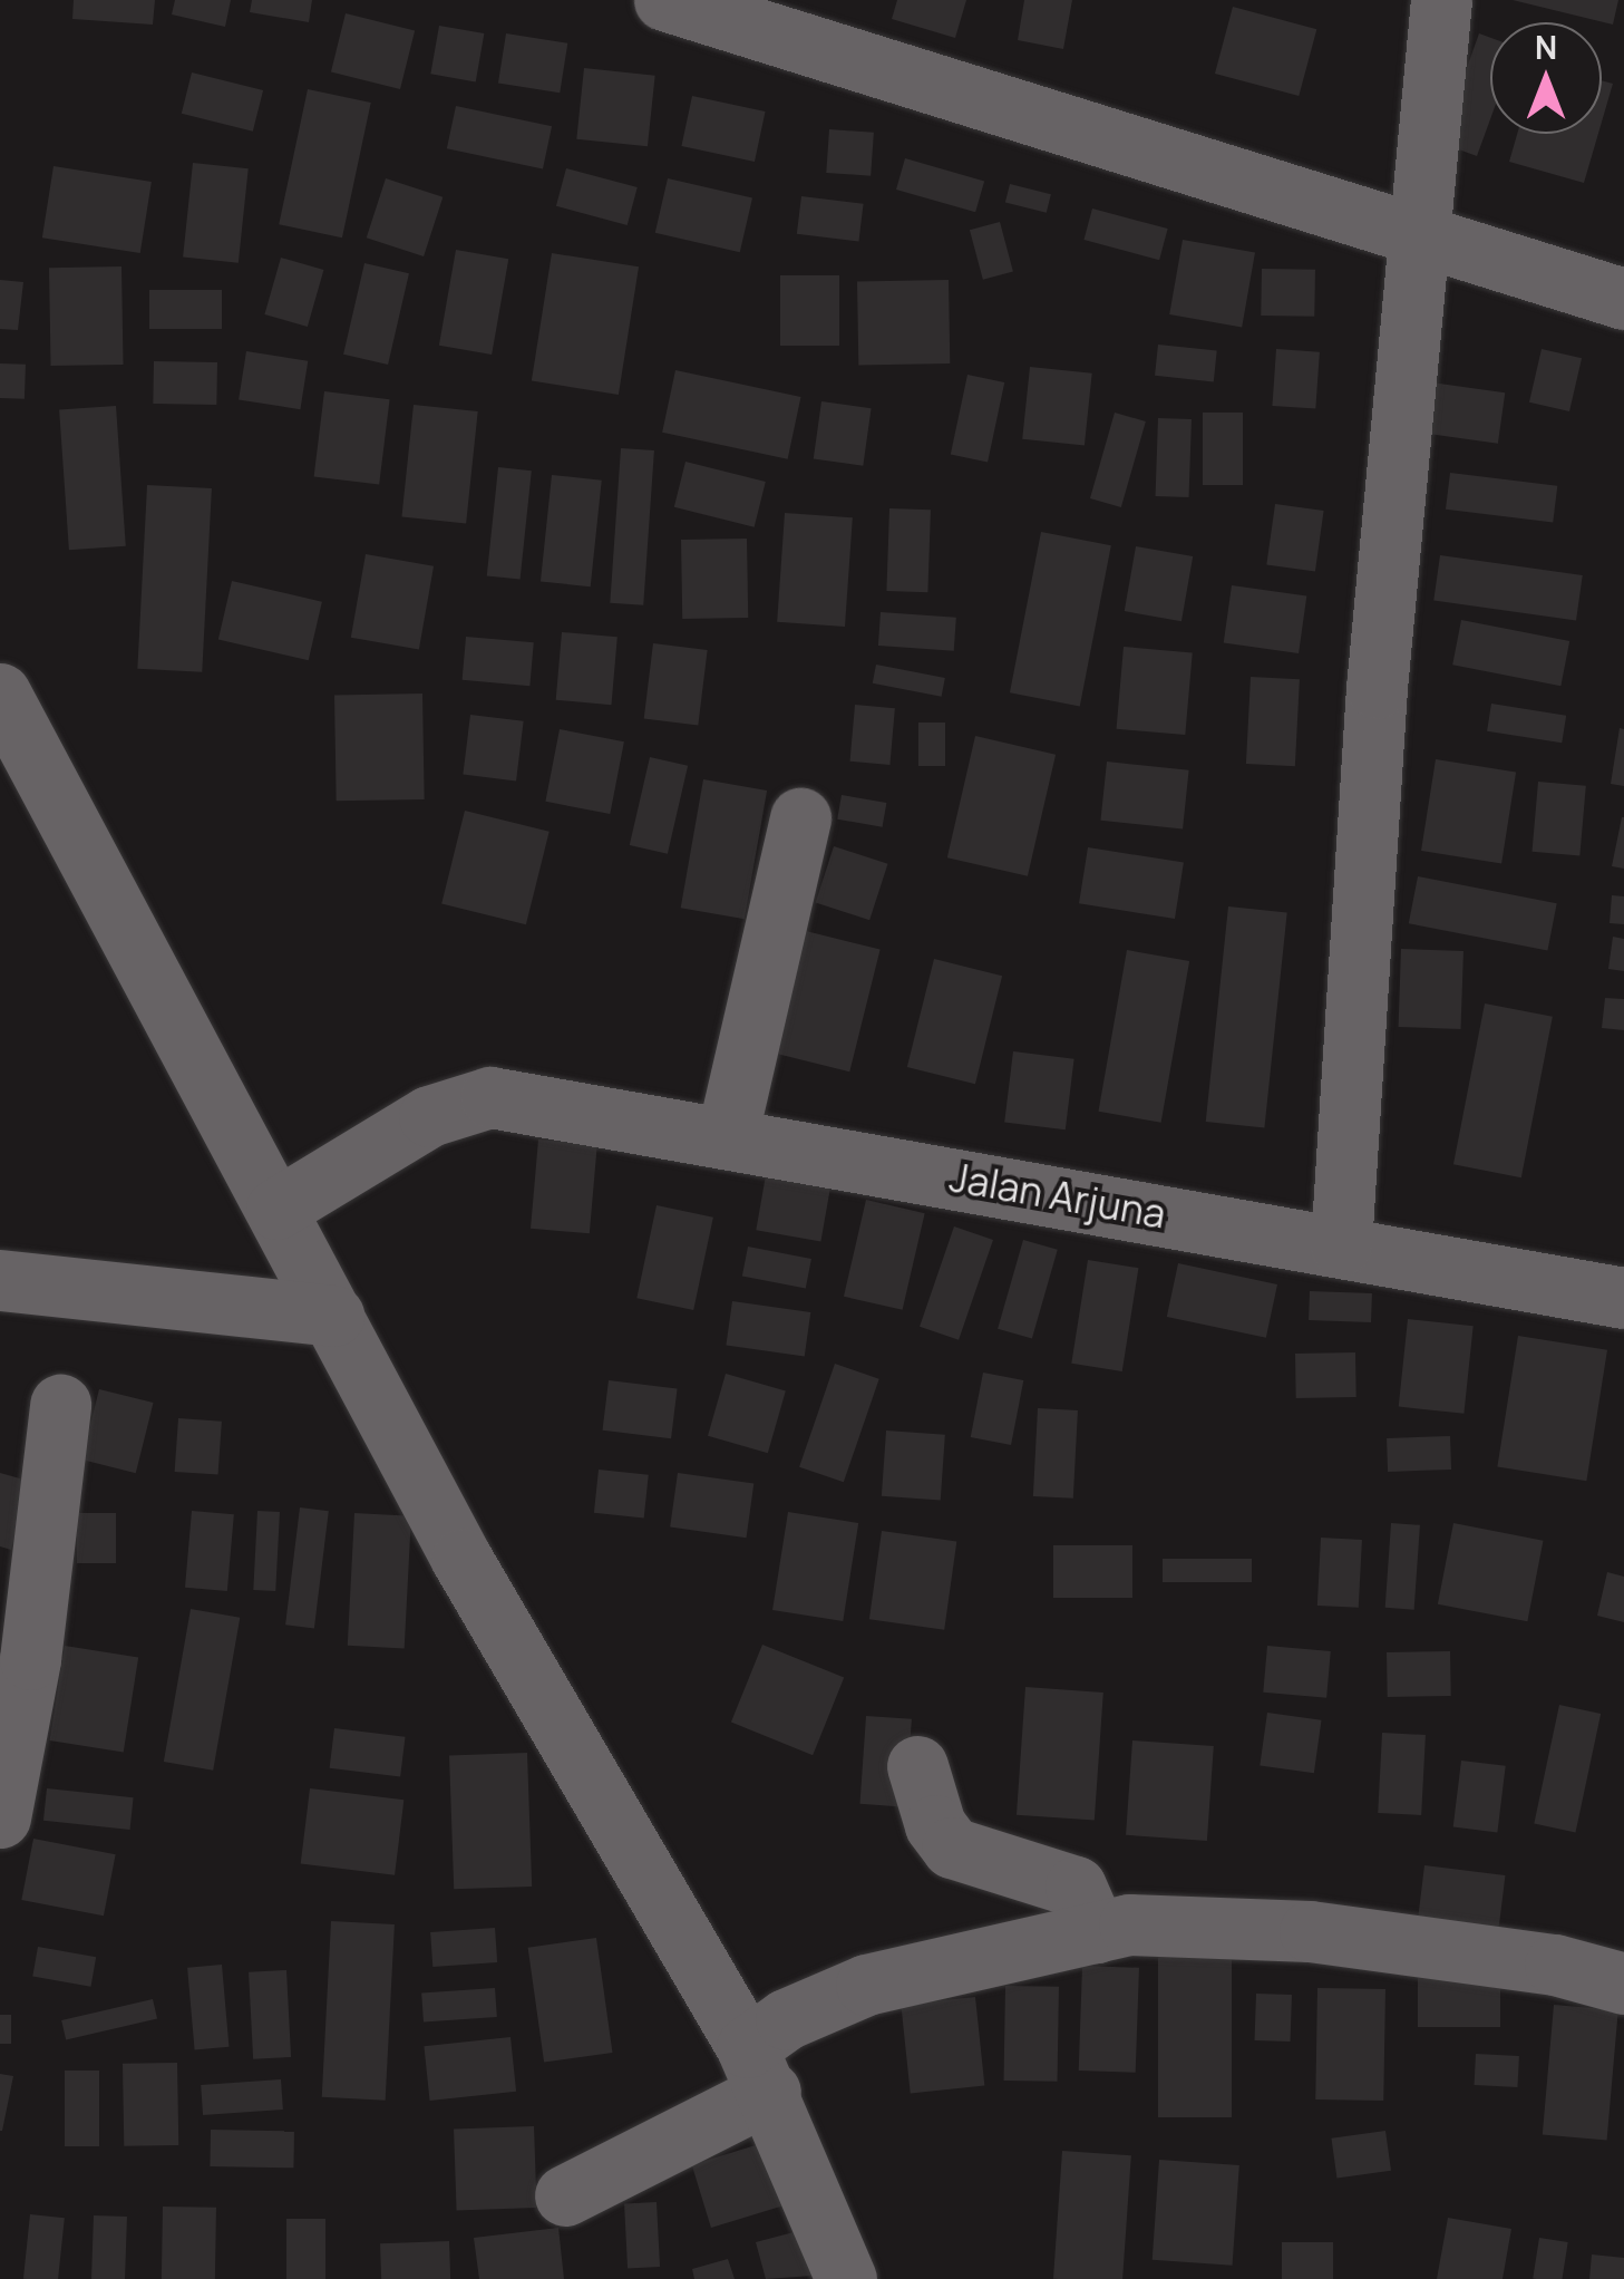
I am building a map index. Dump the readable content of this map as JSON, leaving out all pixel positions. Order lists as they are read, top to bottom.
{
  "streets": {
    "street": ["Jalan Arjuna"]
  },
  "north": "top"
}
